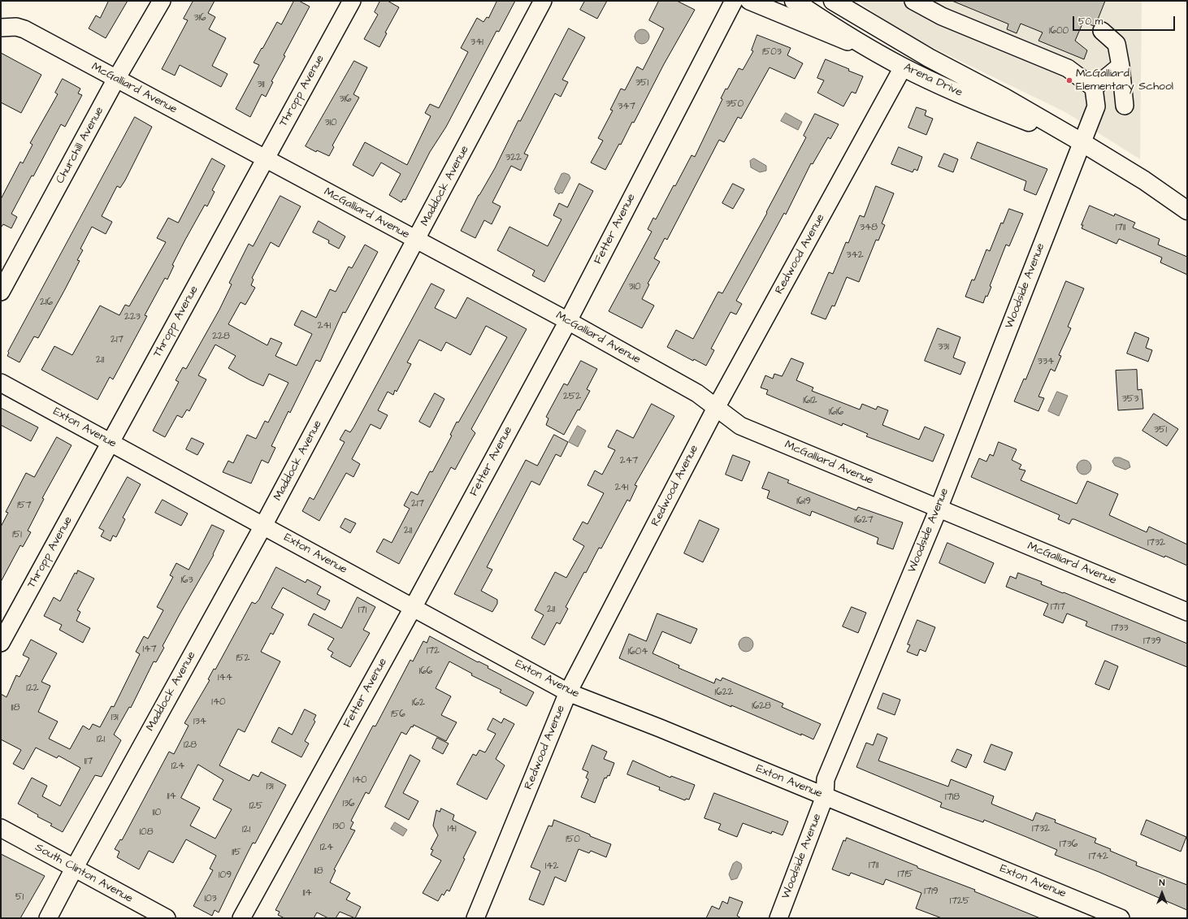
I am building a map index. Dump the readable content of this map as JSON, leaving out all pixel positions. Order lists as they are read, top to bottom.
{
  "streets": {
    "main road": ["Arena Drive"],
    "street": [
      "McGalliard Avenue",
      "Thropp Avenue",
      "Churchill Avenue",
      "Maddock Avenue",
      "Fetter Avenue",
      "Redwood Avenue",
      "Woodside Avenue",
      "Exton Avenue",
      "South Clinton Avenue"
    ]
  },
  "crossings": [
    ["Arena Drive", "Redwood Avenue"],
    ["Arena Drive", "Woodside Avenue"],
    ["McGalliard Avenue", "Thropp Avenue"],
    ["McGalliard Avenue", "Churchill Avenue"],
    ["McGalliard Avenue", "Maddock Avenue"],
    ["McGalliard Avenue", "Fetter Avenue"],
    ["McGalliard Avenue", "Redwood Avenue"],
    ["McGalliard Avenue", "Woodside Avenue"],
    ["Thropp Avenue", "Exton Avenue"],
    ["Maddock Avenue", "Exton Avenue"],
    ["Maddock Avenue", "South Clinton Avenue"],
    ["Fetter Avenue", "Exton Avenue"],
    ["Redwood Avenue", "Exton Avenue"],
    ["Woodside Avenue", "Exton Avenue"]
  ],
  "places": ["McGalliard Elementary School"],
  "house_numbers": [
    "316",
    "1600",
    "341",
    "1503",
    "351",
    "311",
    "316",
    "350",
    "347",
    "310",
    "322",
    "348",
    "1711",
    "342",
    "310",
    "216",
    "223",
    "241",
    "228",
    "217",
    "331",
    "211",
    "334",
    "252",
    "353",
    "1612",
    "1616",
    "351",
    "247",
    "241",
    "1619",
    "217",
    "157",
    "1627",
    "211",
    "151",
    "1732",
    "163",
    "1717",
    "211",
    "171",
    "1733",
    "1739",
    "147",
    "172",
    "1604",
    "152",
    "166",
    "144",
    "122",
    "1622",
    "140",
    "162",
    "1628",
    "118",
    "156",
    "131",
    "134",
    "121",
    "128",
    "117",
    "124",
    "140",
    "131",
    "114",
    "1718",
    "136",
    "125",
    "110",
    "130",
    "141",
    "1732",
    "121",
    "108",
    "150",
    "1736",
    "124",
    "115",
    "1742",
    "1711",
    "142",
    "118",
    "1715",
    "109",
    "1719",
    "114",
    "51",
    "103",
    "1725"
  ],
  "scale_bar": "50 m",
  "north": "top"
}
